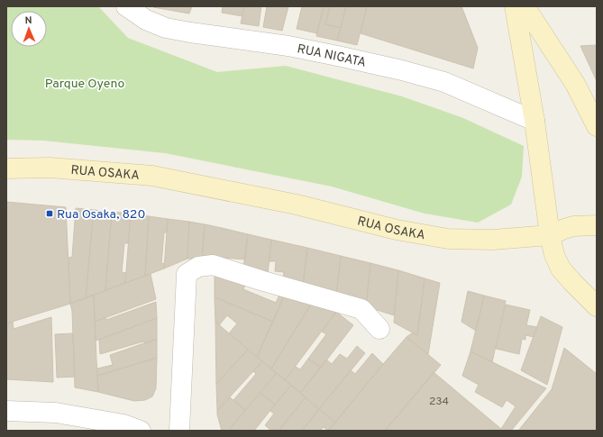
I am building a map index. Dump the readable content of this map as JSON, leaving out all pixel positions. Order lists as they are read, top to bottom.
{
  "streets": {
    "main road": ["RUA OSAKA"],
    "street": ["RUA NIGATA"]
  },
  "parks": ["Parque Oyeno"],
  "places": {
    "transit": ["Rua Osaka, 820"]
  },
  "house_numbers": ["234"],
  "north": "top"
}
